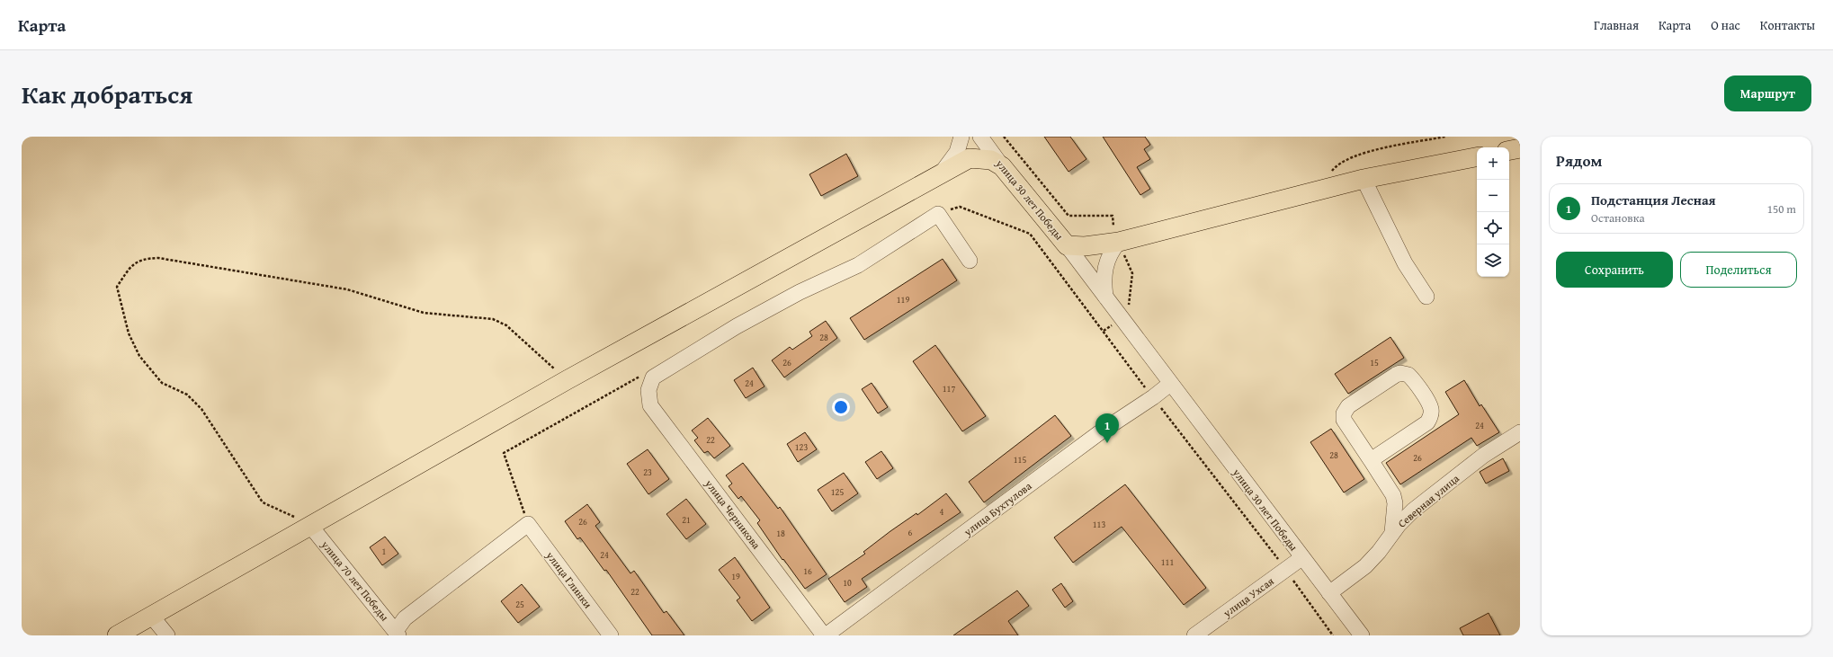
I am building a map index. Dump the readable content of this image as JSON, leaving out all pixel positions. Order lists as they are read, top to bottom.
{
  "streets": {
    "main road": ["улица 30 лет Победы"],
    "street": [
      "Северная улица",
      "улица Бухтулова",
      "улица Черникова",
      "улица Глинки",
      "улица 70 лет Победы",
      "улица Ухсая"
    ]
  },
  "crossings": [
    ["улица 30 лет Победы", "Северная улица"],
    ["улица 30 лет Победы", "улица Бухтулова"],
    ["улица 30 лет Победы", "улица Ухсая"],
    ["улица Бухтулова", "улица Черникова"],
    ["улица Глинки", "улица 70 лет Победы"]
  ],
  "house_numbers": [
    "119",
    "28",
    "26",
    "15",
    "24",
    "117",
    "24",
    "22",
    "123",
    "28",
    "26",
    "115",
    "23",
    "125",
    "4",
    "21",
    "26",
    "113",
    "6",
    "18",
    "1",
    "24",
    "111",
    "16",
    "19",
    "10",
    "22",
    "25"
  ],
  "page": {
    "header": "Карта",
    "nav": [
      "Главная",
      "Карта",
      "О нас",
      "Контакты"
    ],
    "title": "Как добраться",
    "buttons": [
      "Маршрут",
      ["Сохранить", "Поделиться"]
    ],
    "heading": "Рядом",
    "map_buttons": ["+", "−"],
    "list": [
      {
        "mark": "1",
        "name": "Подстанция Лесная",
        "note": "Остановка",
        "value": "150 m"
      }
    ],
    "pins": "1"
  }
}
